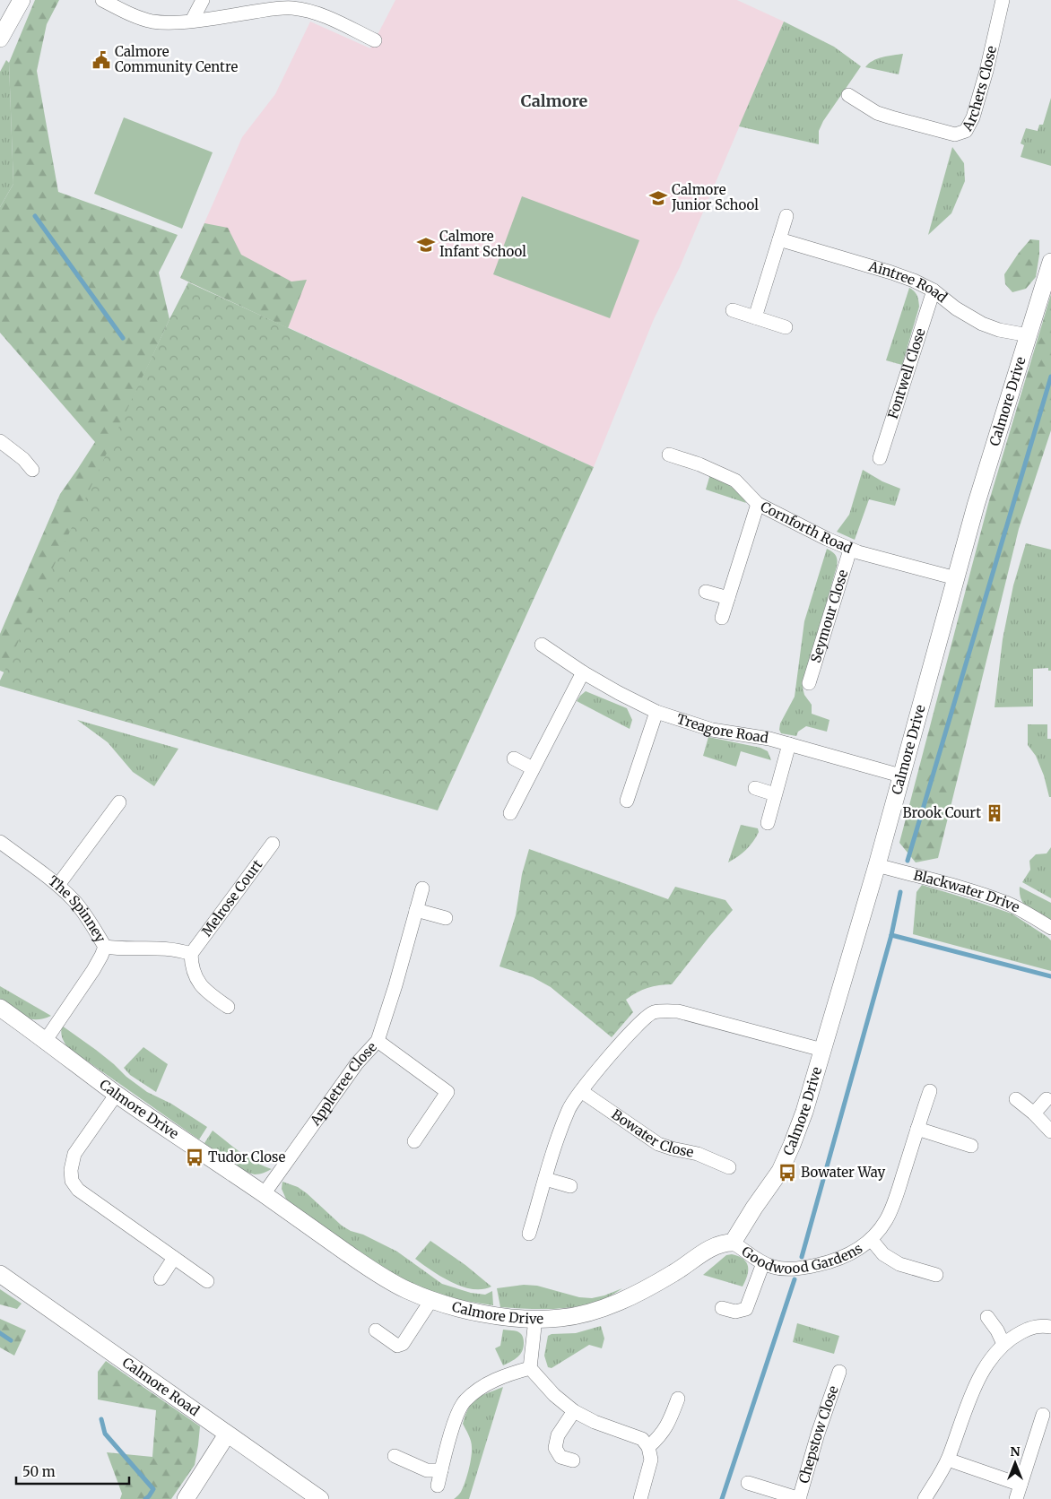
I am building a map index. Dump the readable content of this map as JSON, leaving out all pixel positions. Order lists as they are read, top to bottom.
{
  "streets": {
    "street": [
      "Archers Close",
      "Aintree Road",
      "Fontwell Close",
      "Calmore Drive",
      "Cornforth Road",
      "Seymour Close",
      "Treagore Road",
      "Blackwater Drive",
      "Melrose Court",
      "The Spinney",
      "Appletree Close",
      "Bowater Close",
      "Goodwood Gardens",
      "Calmore Road",
      "Chepstow Close"
    ]
  },
  "crossings": [
    ["Aintree Road", "Fontwell Close"],
    ["Aintree Road", "Calmore Drive"],
    ["Calmore Drive", "Cornforth Road"],
    ["Calmore Drive", "Treagore Road"],
    ["Calmore Drive", "Blackwater Drive"],
    ["Calmore Drive", "The Spinney"],
    ["Calmore Drive", "Appletree Close"],
    ["Calmore Drive", "Goodwood Gardens"],
    ["Cornforth Road", "Seymour Close"]
  ],
  "districts": ["Calmore"],
  "places": {
    "public building": ["Calmore Community Centre"],
    "school or university": ["Calmore Junior School", "Calmore Infant School"],
    "building": ["Brook Court"],
    "bus stop": ["Tudor Close", "Bowater Way"]
  },
  "scale_bar": "50 m",
  "north": "top"
}
